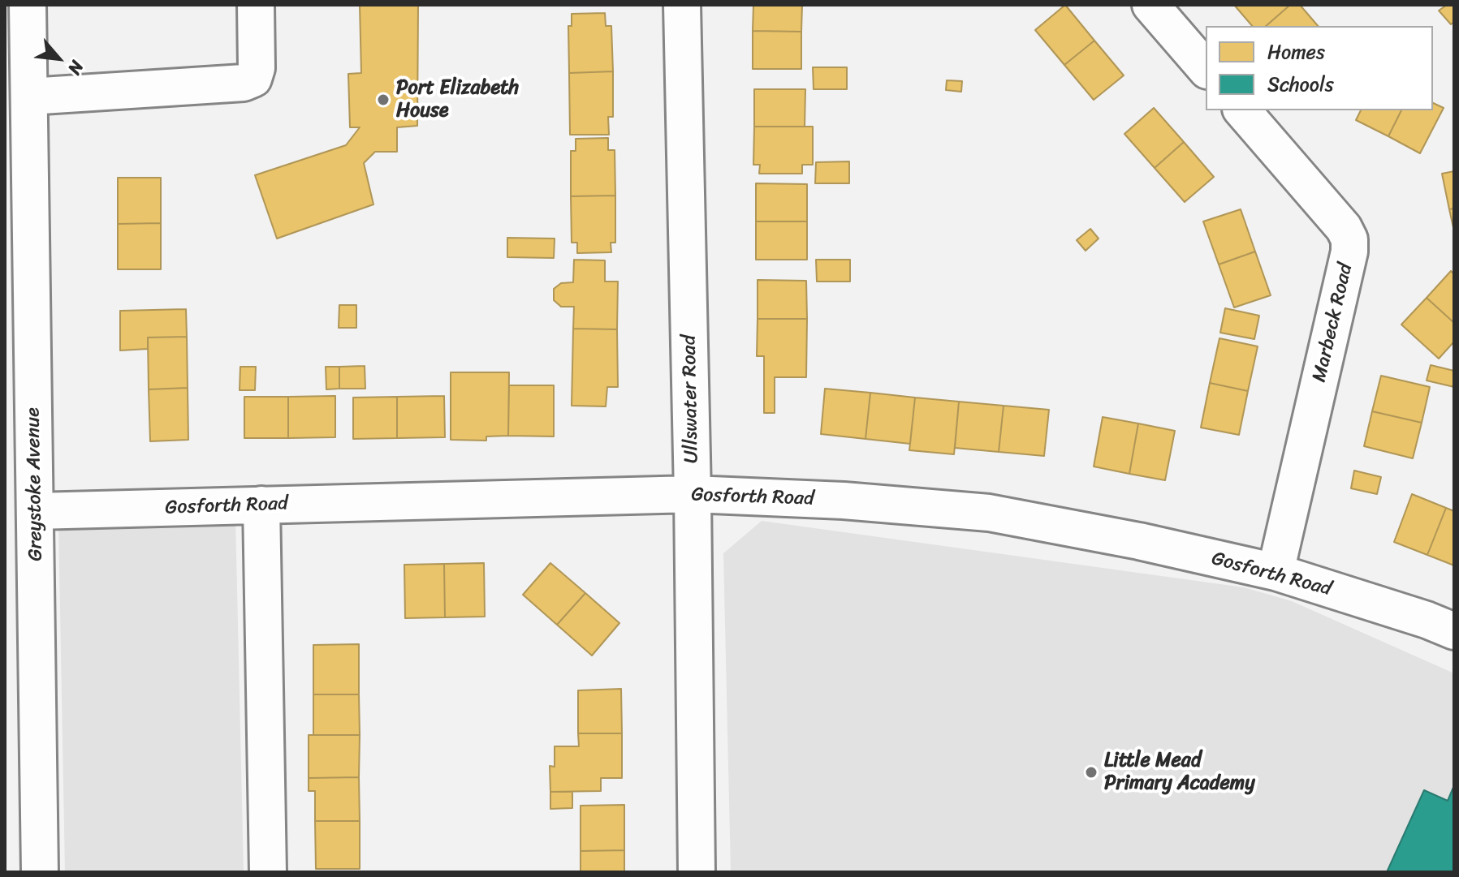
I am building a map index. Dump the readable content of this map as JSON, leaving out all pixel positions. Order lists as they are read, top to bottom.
{
  "streets": {
    "street": [
      "Marbeck Road",
      "Ullswater Road",
      "Greystoke Avenue",
      "Gosforth Road"
    ]
  },
  "crossings": [
    ["Marbeck Road", "Gosforth Road"],
    ["Ullswater Road", "Gosforth Road"],
    ["Greystoke Avenue", "Gosforth Road"]
  ],
  "places": ["Port Elizabeth House", "Little Mead Primary Academy"],
  "legend": ["Homes", "Schools"],
  "north": "bottom right"
}
